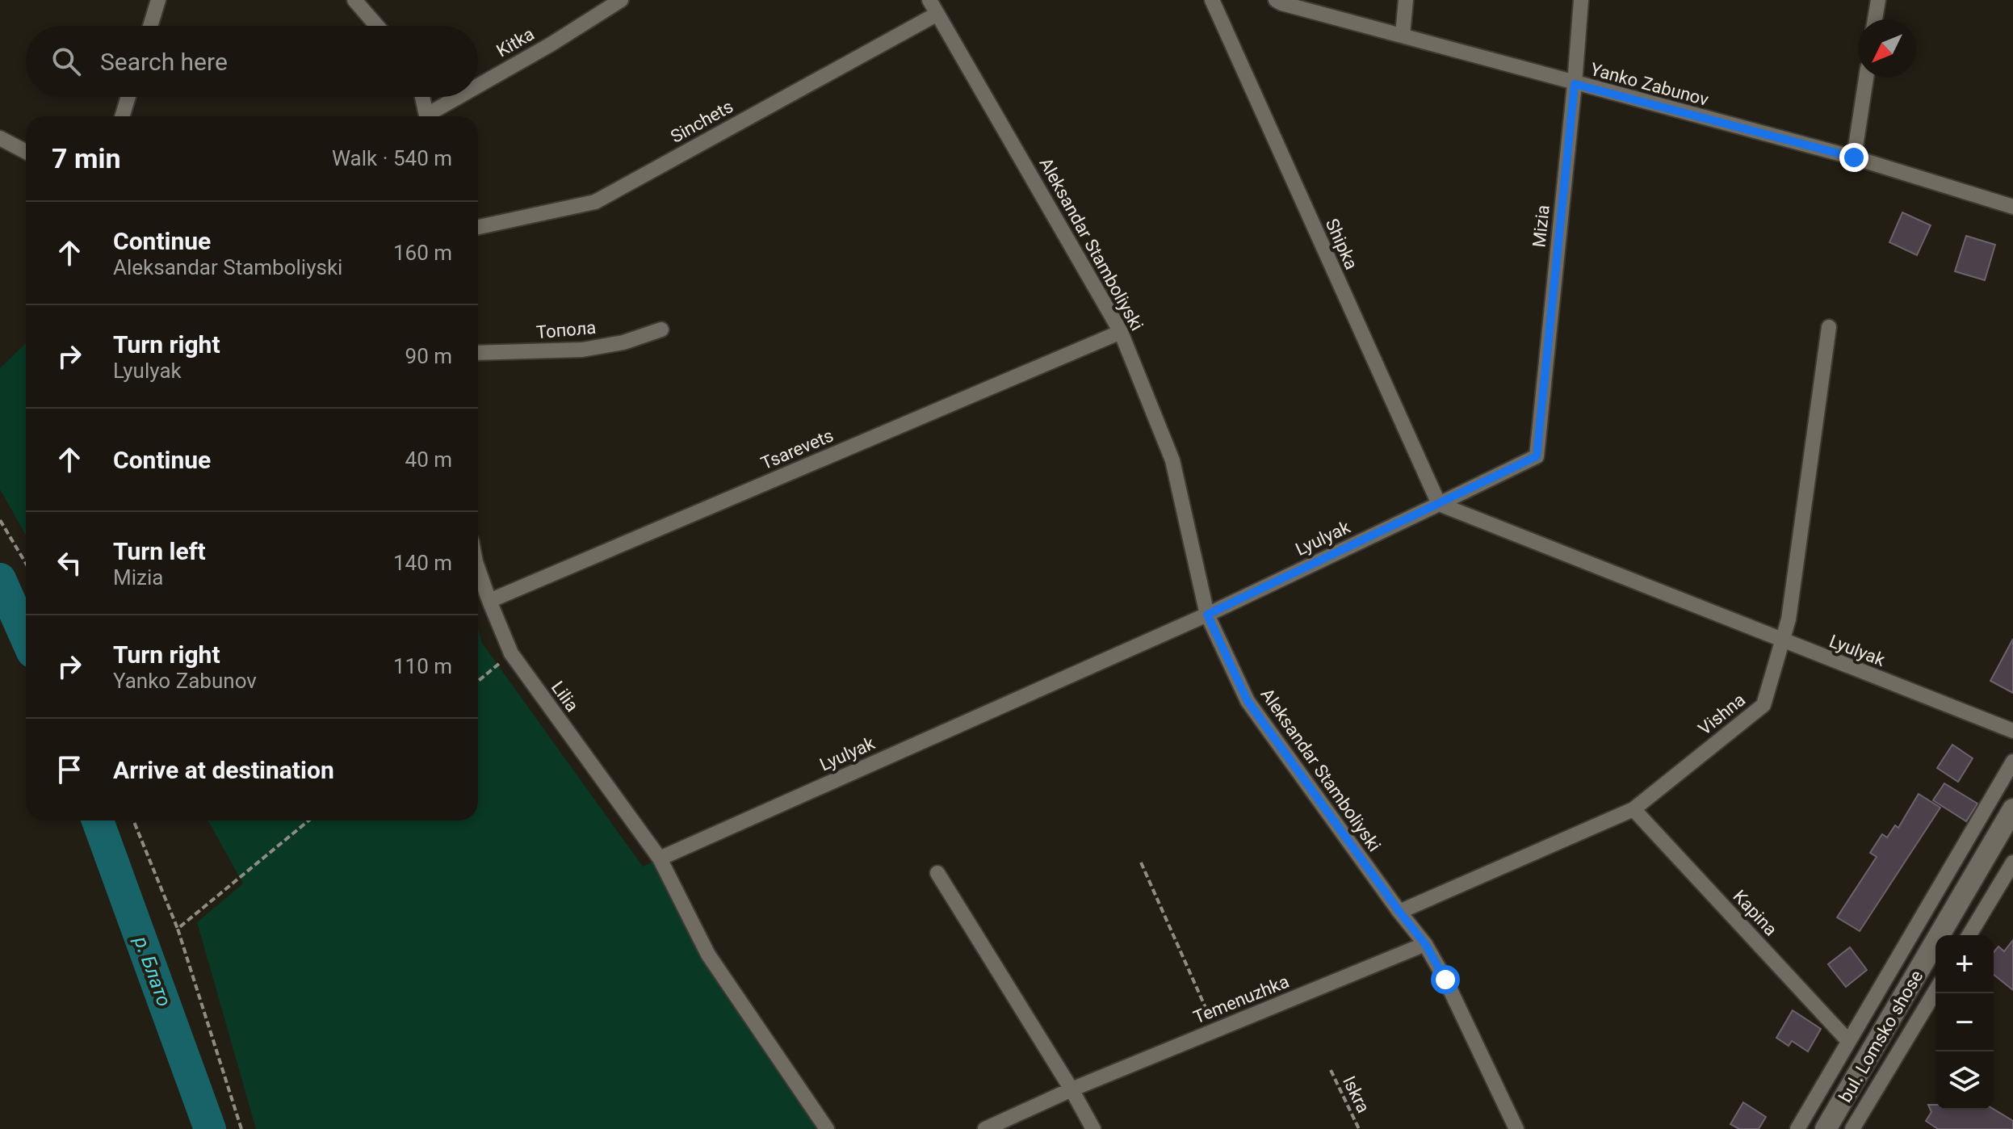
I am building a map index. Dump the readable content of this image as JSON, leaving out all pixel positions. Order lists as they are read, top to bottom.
{
  "streets": {
    "main road": ["bul. Lomsko shose"],
    "street": [
      "Kitka",
      "Yanko Zabunov",
      "Sinchets",
      "Mizia",
      "Aleksandar Stamboliyski",
      "Shipka",
      "Топола",
      "Tsarevets",
      "Lyulyak",
      "Lilia",
      "Vishna",
      "Kapina",
      "Temenuzhka"
    ],
    "path": ["Iskra"]
  },
  "crossings": [
    ["Yanko Zabunov", "Mizia"],
    ["Sinchets", "Aleksandar Stamboliyski"],
    ["Mizia", "Shipka"],
    ["Mizia", "Lyulyak"],
    ["Aleksandar Stamboliyski", "Tsarevets"],
    ["Aleksandar Stamboliyski", "Lyulyak"],
    ["Aleksandar Stamboliyski", "Vishna"],
    ["Aleksandar Stamboliyski", "Temenuzhka"],
    ["Shipka", "Lyulyak"],
    ["Tsarevets", "Lilia"],
    ["Lyulyak", "Lilia"],
    ["Lyulyak", "Vishna"],
    ["Vishna", "Kapina"]
  ],
  "water": ["р. Блато"],
  "north": "bottom left",
  "page": {
    "search": "Search here",
    "heading": ["7 min", "Walk · 540 m"],
    "list": [
      ["Continue", "Aleksandar Stamboliyski", "160 m"],
      ["Turn right", "Lyulyak", "90 m"],
      ["Continue", "40 m"],
      ["Turn left", "Mizia", "140 m"],
      ["Turn right", "Yanko Zabunov", "110 m"],
      "Arrive at destination"
    ],
    "map_buttons": ["+", "−"]
  }
}
